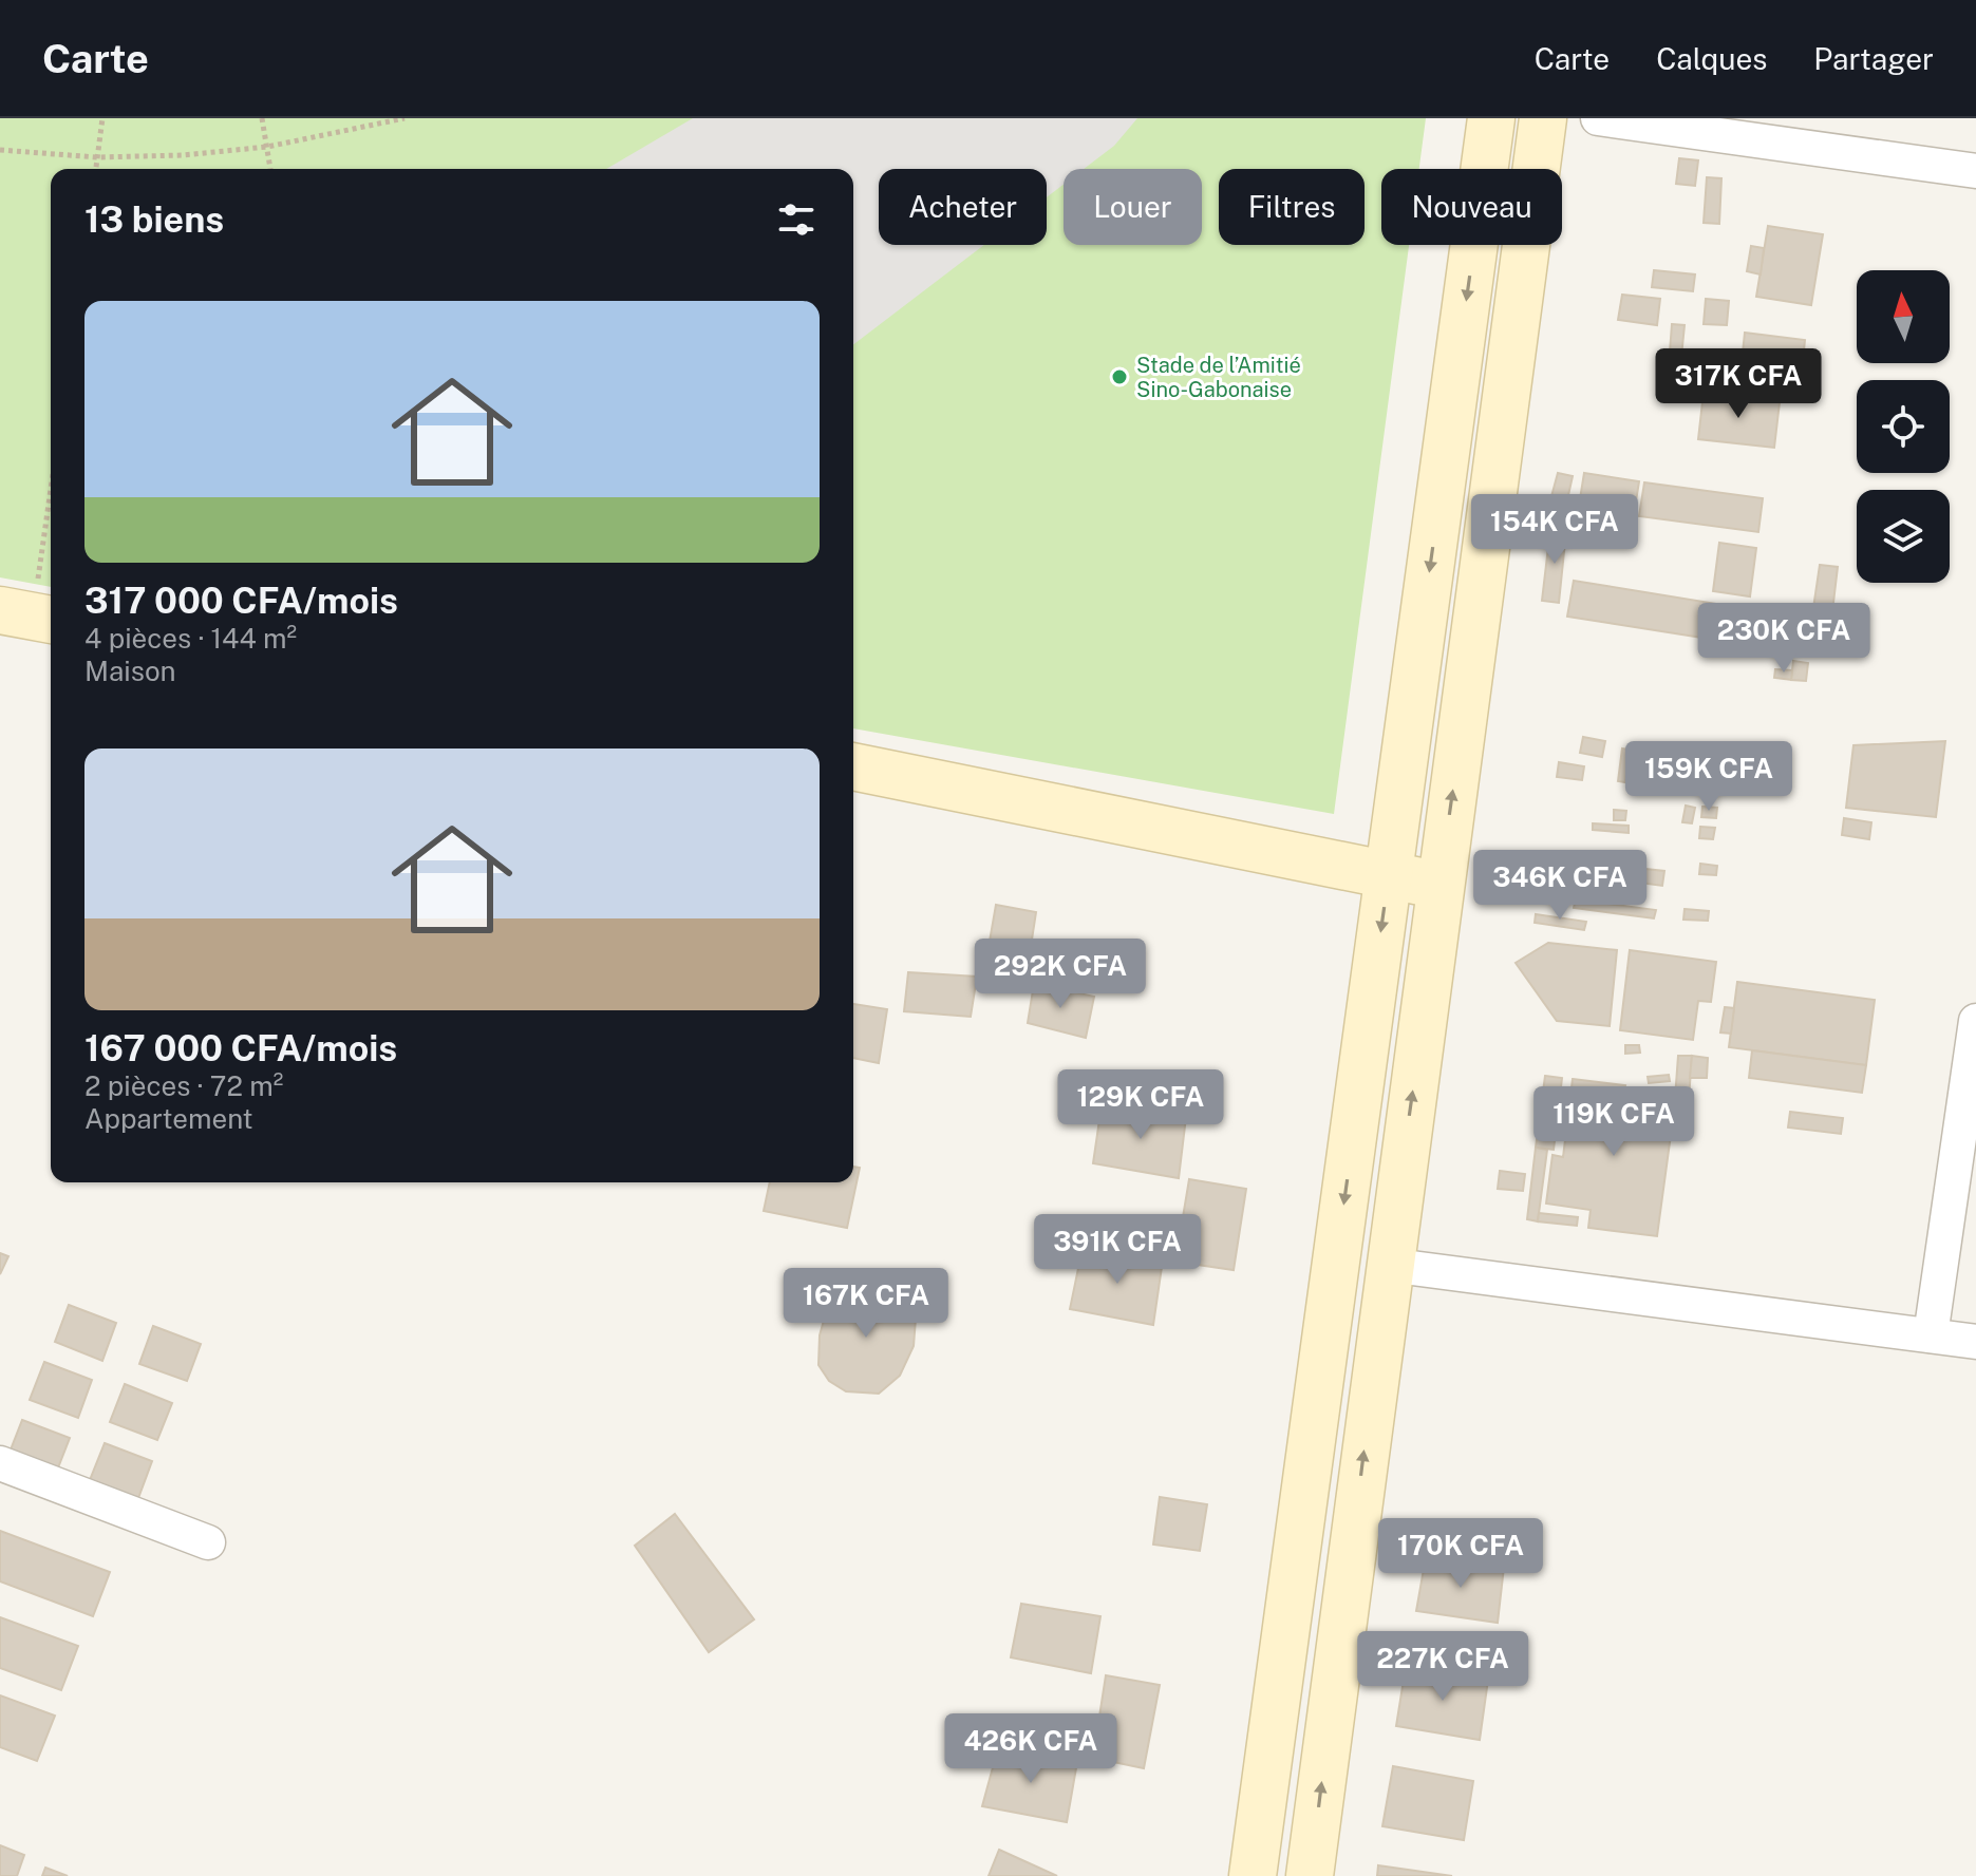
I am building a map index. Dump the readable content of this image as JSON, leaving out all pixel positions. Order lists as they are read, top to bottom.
{
  "places": ["Stade de l’Amitié Sino-Gabonaise"],
  "north": "top",
  "page": {
    "header": "Carte",
    "nav": ["Carte", "Calques", "Partager"],
    "chip": [
      "Acheter",
      "Louer",
      "Filtres",
      "Nouveau"
    ],
    "heading": "13 biens",
    "list": [
      {
        "name": "317 000 CFA/mois",
        "note": "4 pièces · 144 m² · Maison"
      },
      {
        "name": "167 000 CFA/mois",
        "note": "2 pièces · 72 m² · Appartement"
      }
    ],
    "price": [
      "317K CFA",
      "154K CFA",
      "230K CFA",
      "159K CFA",
      "346K CFA",
      "292K CFA",
      "129K CFA",
      "119K CFA",
      "391K CFA",
      "167K CFA",
      "170K CFA",
      "227K CFA",
      "426K CFA"
    ]
  }
}
